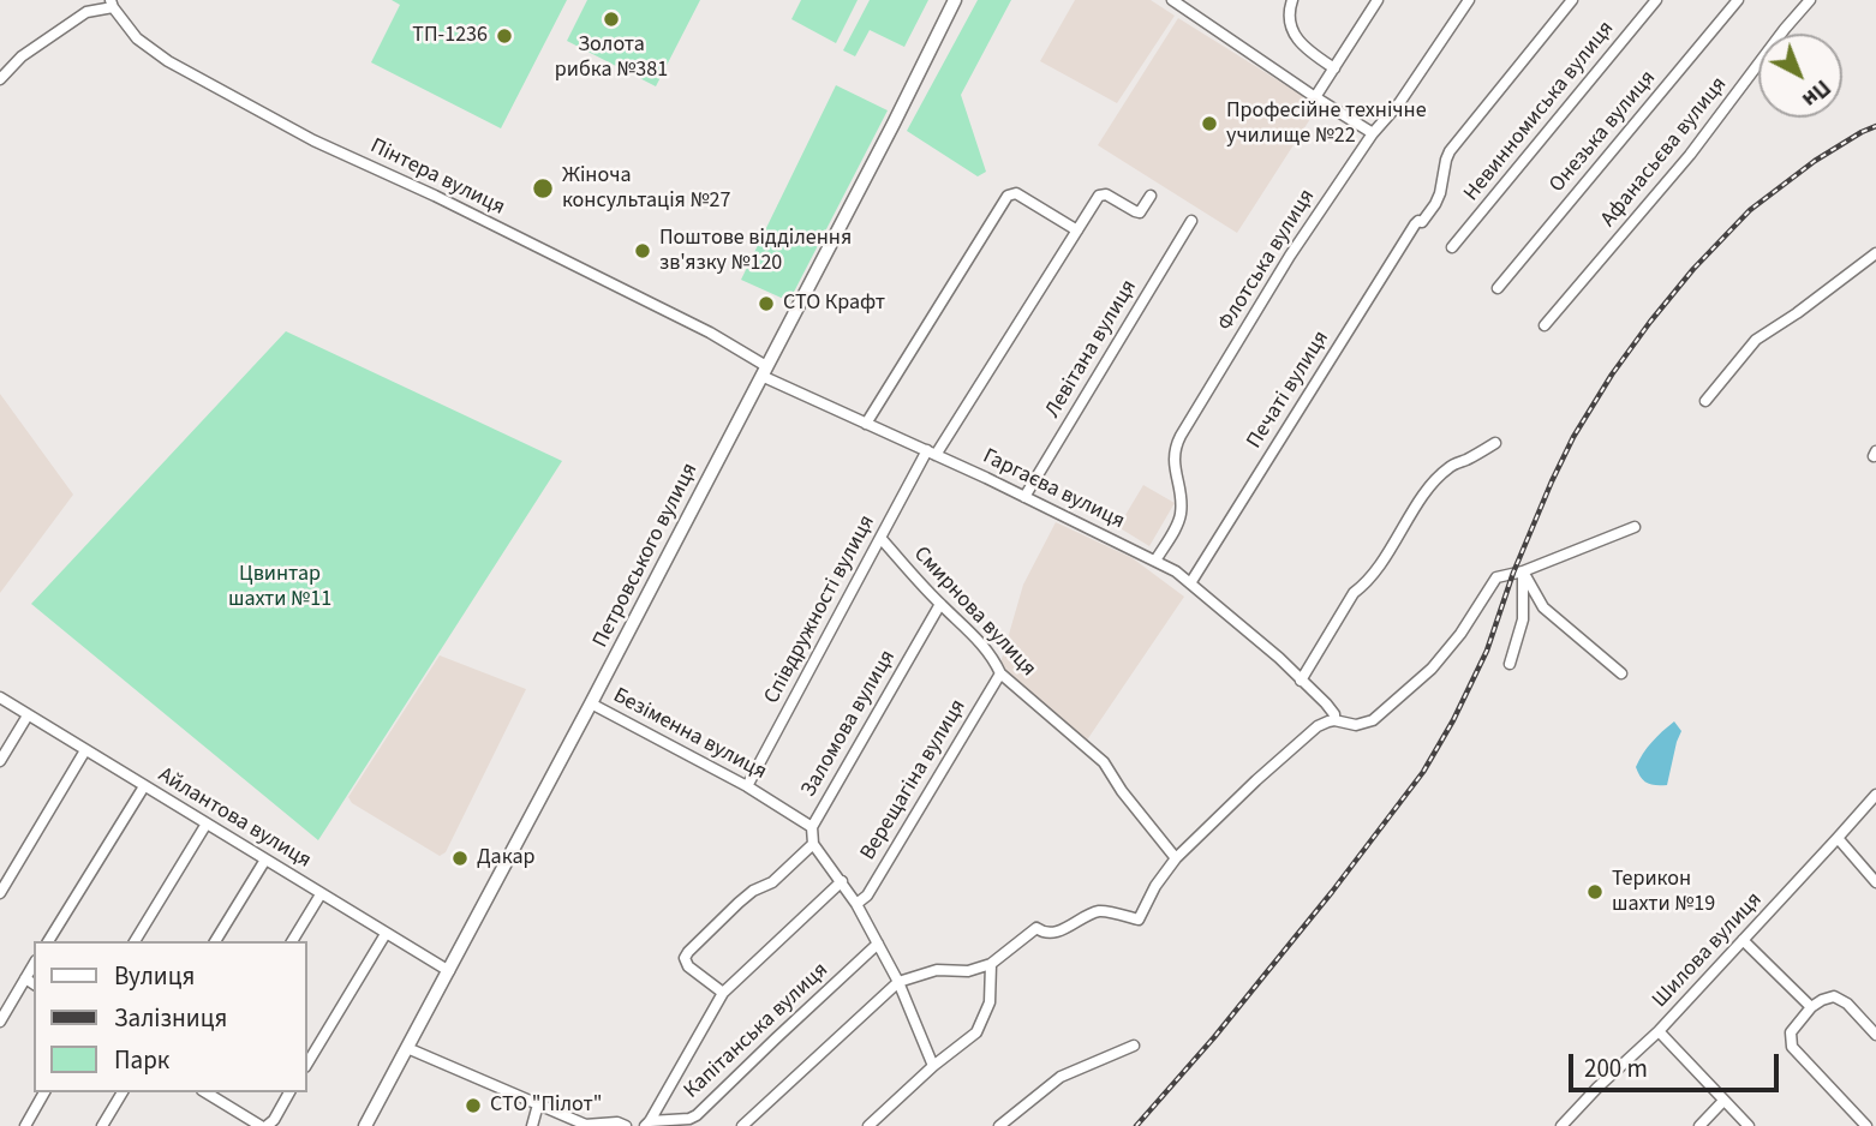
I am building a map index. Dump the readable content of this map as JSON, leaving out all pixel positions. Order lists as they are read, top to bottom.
{
  "streets": {
    "main road": ["Петровського вулиця"],
    "street": [
      "Невинномиська вулиця",
      "Онезька вулиця",
      "Афанасьєва вулиця",
      "Пінтера вулиця",
      "Флотська вулиця",
      "Левітана вулиця",
      "Печаті вулиця",
      "Гаргаєва вулиця",
      "Співдружності вулиця",
      "Смирнова вулиця",
      "Заломова вулиця",
      "Безіменна вулиця",
      "Верещагіна вулиця",
      "Айлантова вулиця",
      "Шилова вулиця",
      "Капітанська вулиця"
    ]
  },
  "crossings": [
    ["Пінтера вулиця", "Гаргаєва вулиця"],
    ["Пінтера вулиця", "Петровського вулиця"],
    ["Флотська вулиця", "Гаргаєва вулиця"],
    ["Левітана вулиця", "Гаргаєва вулиця"],
    ["Печаті вулиця", "Гаргаєва вулиця"],
    ["Гаргаєва вулиця", "Петровського вулиця"],
    ["Гаргаєва вулиця", "Співдружності вулиця"],
    ["Петровського вулиця", "Безіменна вулиця"],
    ["Петровського вулиця", "Айлантова вулиця"],
    ["Співдружності вулиця", "Смирнова вулиця"],
    ["Співдружності вулиця", "Безіменна вулиця"],
    ["Смирнова вулиця", "Заломова вулиця"],
    ["Смирнова вулиця", "Верещагіна вулиця"],
    ["Заломова вулиця", "Безіменна вулиця"]
  ],
  "parks": ["Цвинтар шахти №11"],
  "places": [
    "Золота рибка №381",
    "ТП-1236",
    "Професійне технічне училище №22",
    "Жіноча консультація №27",
    "Поштове відділення зв'язку №120",
    "СТО Крафт",
    "Дакар",
    "Терикон шахти №19",
    "СТО \"Пілот\""
  ],
  "legend": ["Вулиця", "Залізниця", "Парк"],
  "scale_bar": "200 m",
  "north": "bottom right"
}
